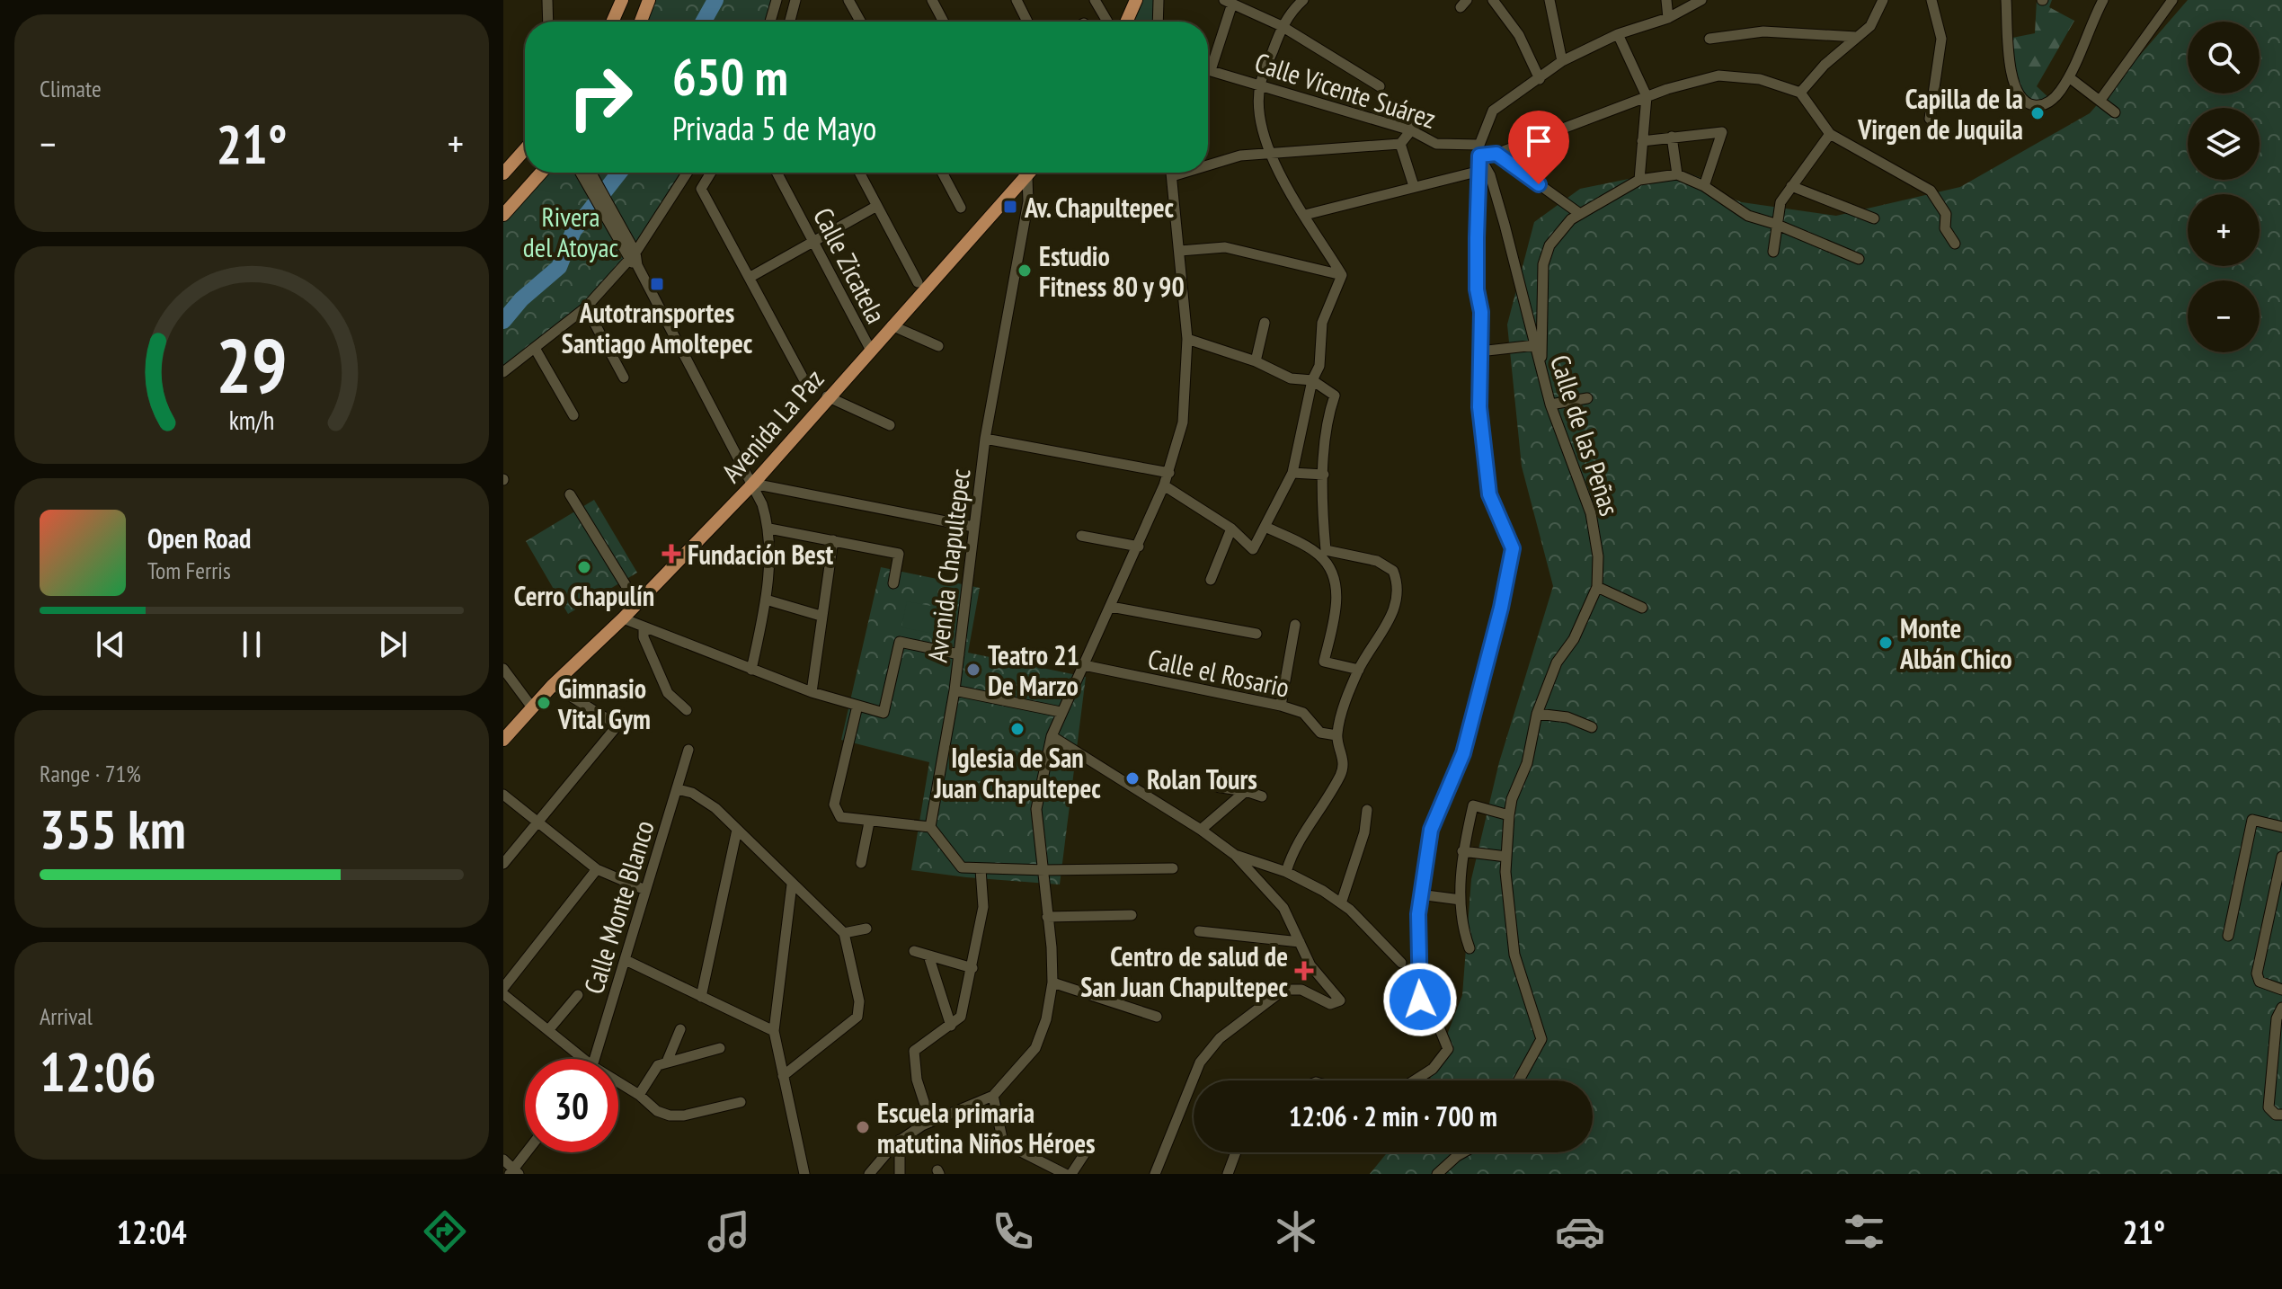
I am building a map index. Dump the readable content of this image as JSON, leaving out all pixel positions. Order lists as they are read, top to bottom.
{
  "streets": {
    "main road": ["Avenida La Paz"],
    "street": [
      "Calle Vicente Suárez",
      "Calle Zicatela",
      "Calle de las Peñas",
      "Avenida Chapultepec",
      "Calle el Rosario",
      "Calle Monte Blanco"
    ]
  },
  "crossings": [
    ["Calle Vicente Suárez", "Calle de las Peñas"],
    ["Calle Zicatela", "Avenida La Paz"],
    ["Avenida La Paz", "Avenida Chapultepec"]
  ],
  "parks": ["Rivera del Atoyac"],
  "places": {
    "other": [
      "Capilla de la Virgen de Juquila",
      "Estudio Fitness 80 y 90",
      "Cerro Chapulín",
      "Monte Albán Chico",
      "Teatro 21 De Marzo",
      "Gimnasio Vital Gym",
      "Iglesia de San Juan Chapultepec",
      "Rolan Tours",
      "Escuela primaria matutina Niños Héroes"
    ],
    "transit": ["Av. Chapultepec", "Autotransportes Santiago Amoltepec"],
    "health": ["Fundación Best", "Centro de salud de San Juan Chapultepec"]
  },
  "page": {
    "tile": [
      "Climate",
      ["Range · 71%", "355 km"],
      ["Arrival", "12:06"]
    ],
    "map_buttons": ["+", "−"],
    "turn": ["650 m", "Privada 5 de Mayo"],
    "heat": ["−", "21°", "+"],
    "song": ["Open Road", "Tom Ferris"],
    "limit": "30",
    "trip": "12:06 · 2 min · 700 m",
    "tabs": ["12:04", "21°"],
    "gauge": ["29", "km/h"]
  }
}
